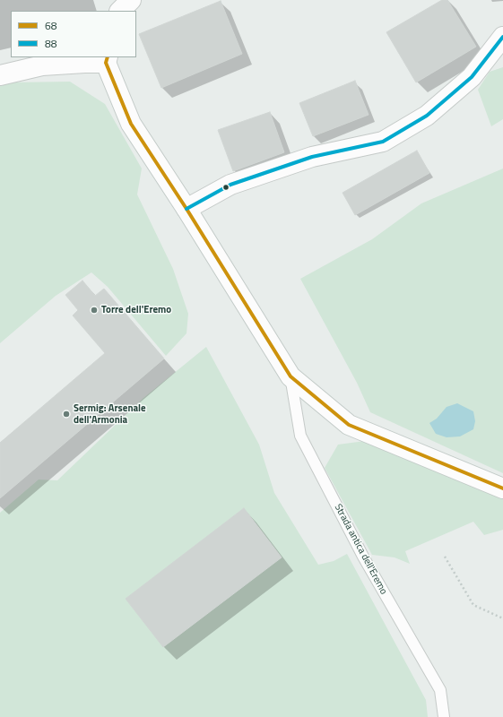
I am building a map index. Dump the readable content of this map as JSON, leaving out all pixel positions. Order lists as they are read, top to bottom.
{
  "streets": {
    "lane": ["Strada antica dell'Eremo"]
  },
  "places": ["Torre dell'Eremo", "Sermig: Arsenale dell'Armonia"],
  "lines": ["transit line 88", "transit line 68"],
  "legend": ["68", "88"]
}
